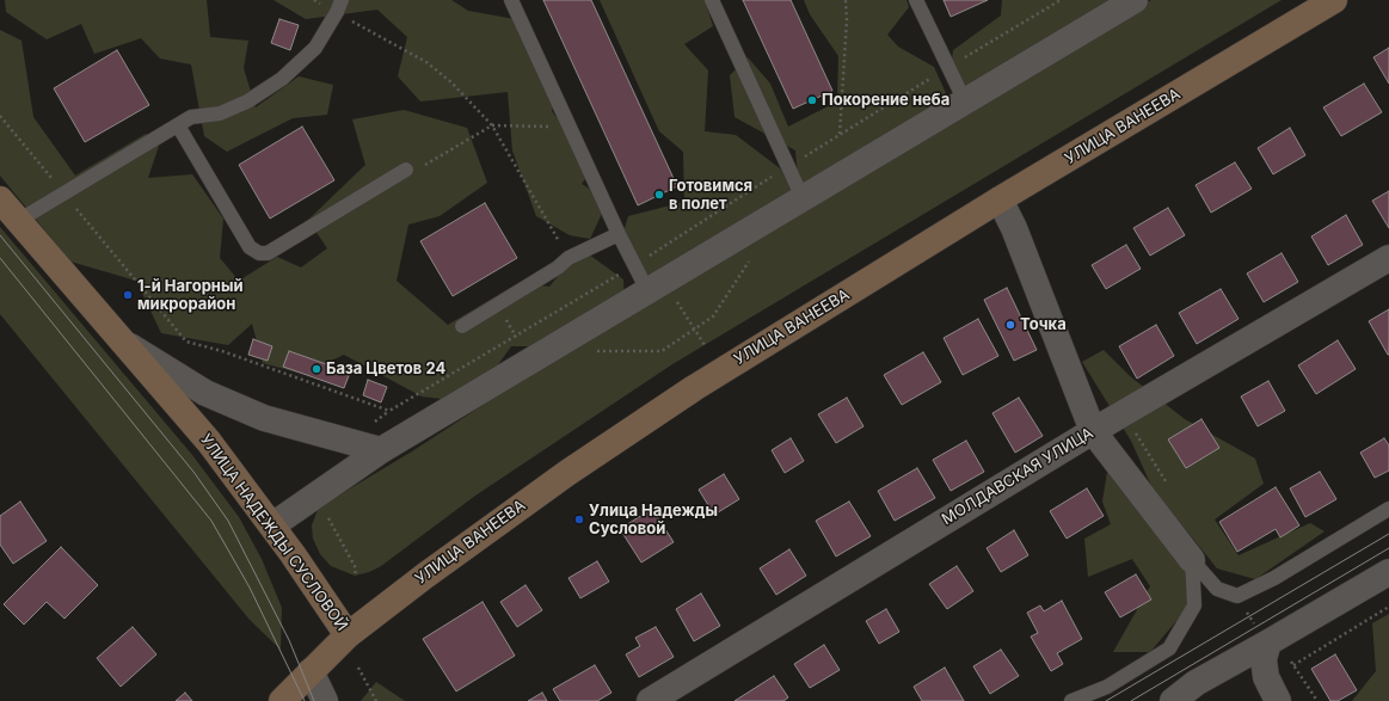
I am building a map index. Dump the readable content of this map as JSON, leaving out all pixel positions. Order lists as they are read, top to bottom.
{
  "streets": {
    "main road": ["УЛИЦА ВАНЕЕВА", "УЛИЦА НАДЕЖДЫ СУСЛОВОЙ"],
    "street": ["МОЛДАВСКАЯ УЛИЦА"]
  },
  "crossings": [
    ["УЛИЦА ВАНЕЕВА", "УЛИЦА НАДЕЖДЫ СУСЛОВОЙ"]
  ],
  "places": [
    "Покорение неба",
    "Готовимся в полет",
    "1-й Нагорный микрорайон",
    "Точка",
    "База Цветов 24",
    "Улица Надежды Сусловой"
  ]
}
